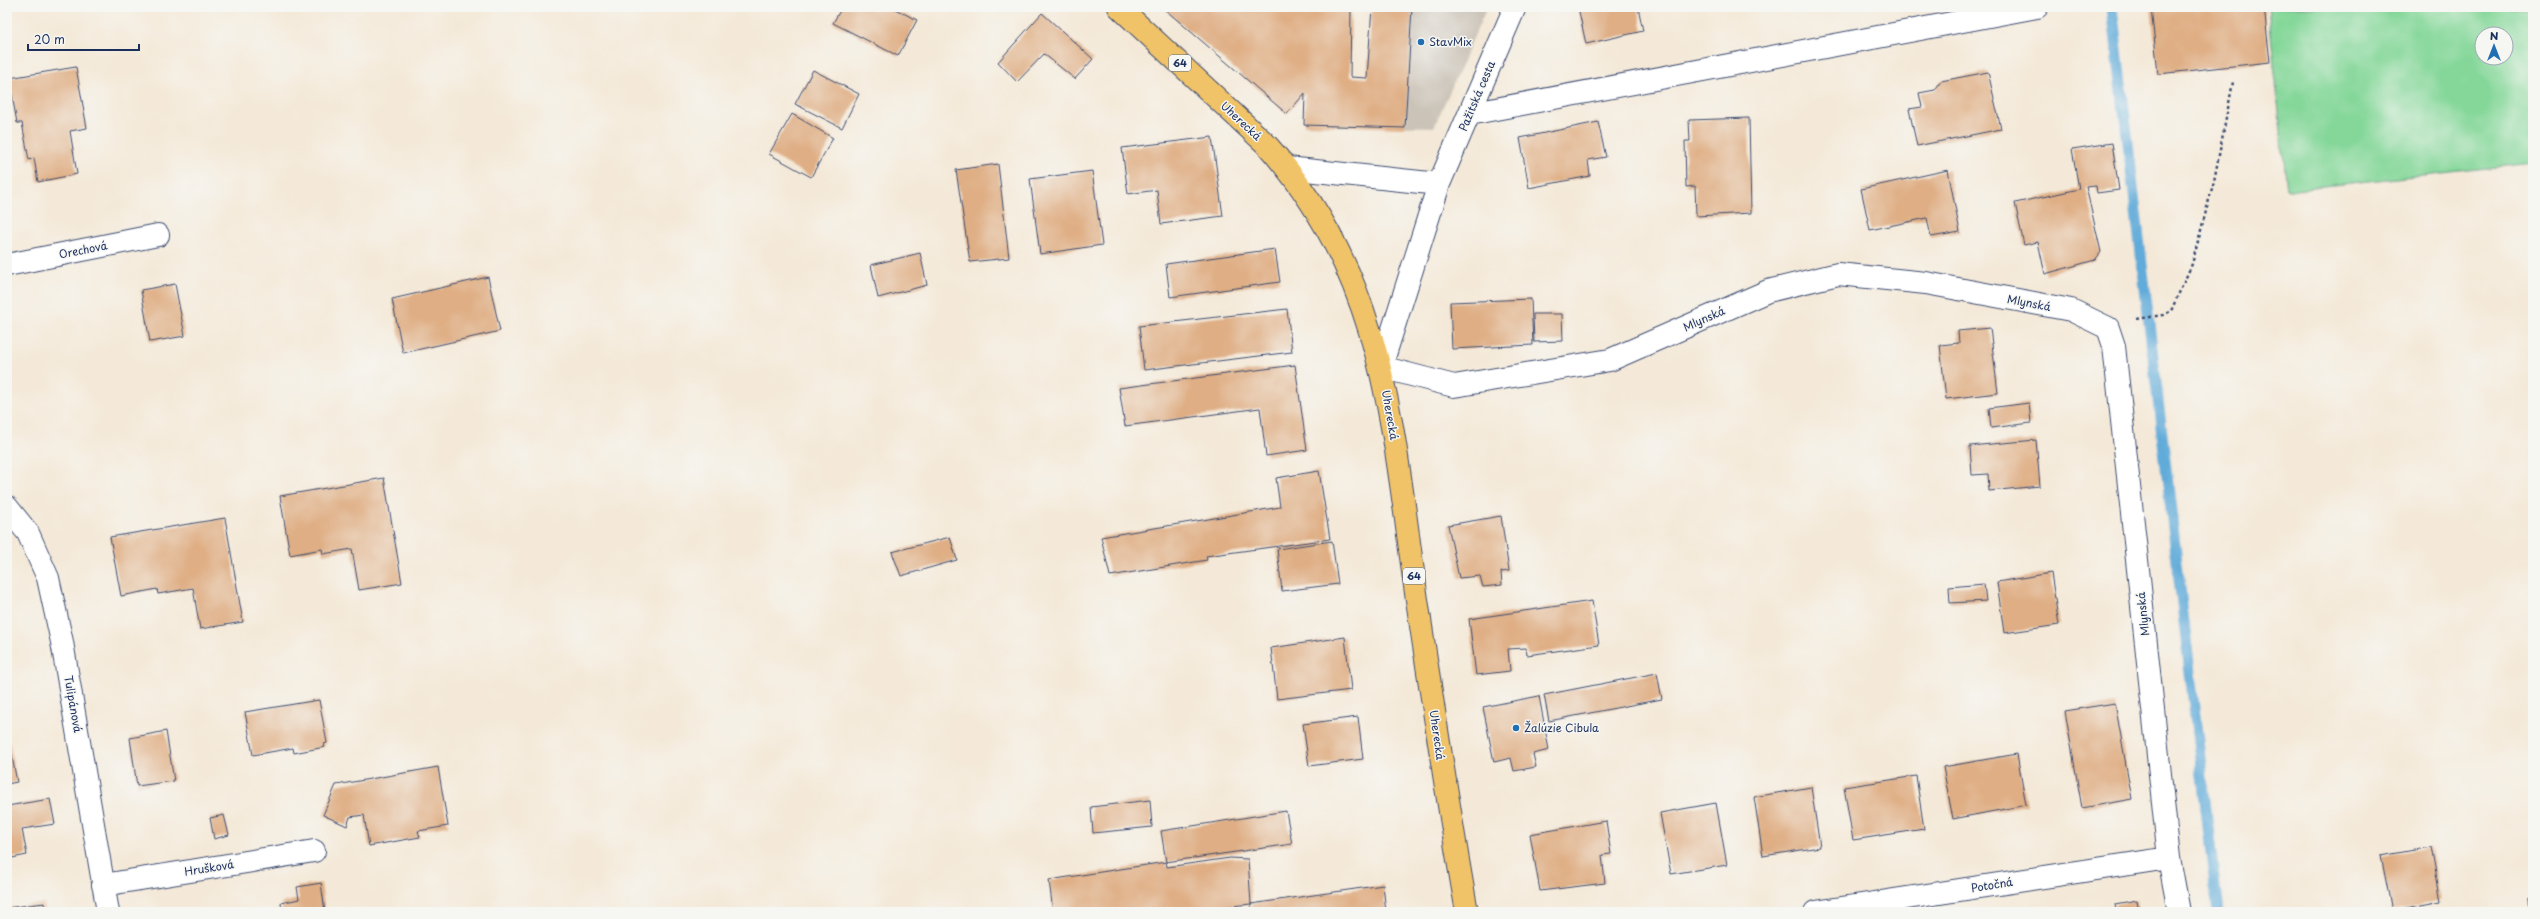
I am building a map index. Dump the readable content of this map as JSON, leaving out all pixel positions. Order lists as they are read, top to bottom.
{
  "streets": {
    "main road": ["64", "Uherecká"],
    "street": [
      "Pažitská cesta",
      "Orechová",
      "Mlynská",
      "Tulipánová",
      "Hrušková",
      "Potočná"
    ]
  },
  "crossings": [
    ["Pažitská cesta", "Uherecká"],
    ["Pažitská cesta", "Mlynská"],
    ["Uherecká", "Mlynská"],
    ["Mlynská", "Potočná"],
    ["Tulipánová", "Hrušková"]
  ],
  "places": ["StavMix", "Žalúzie Cibula"],
  "scale_bar": "20 m",
  "north": "top"
}
